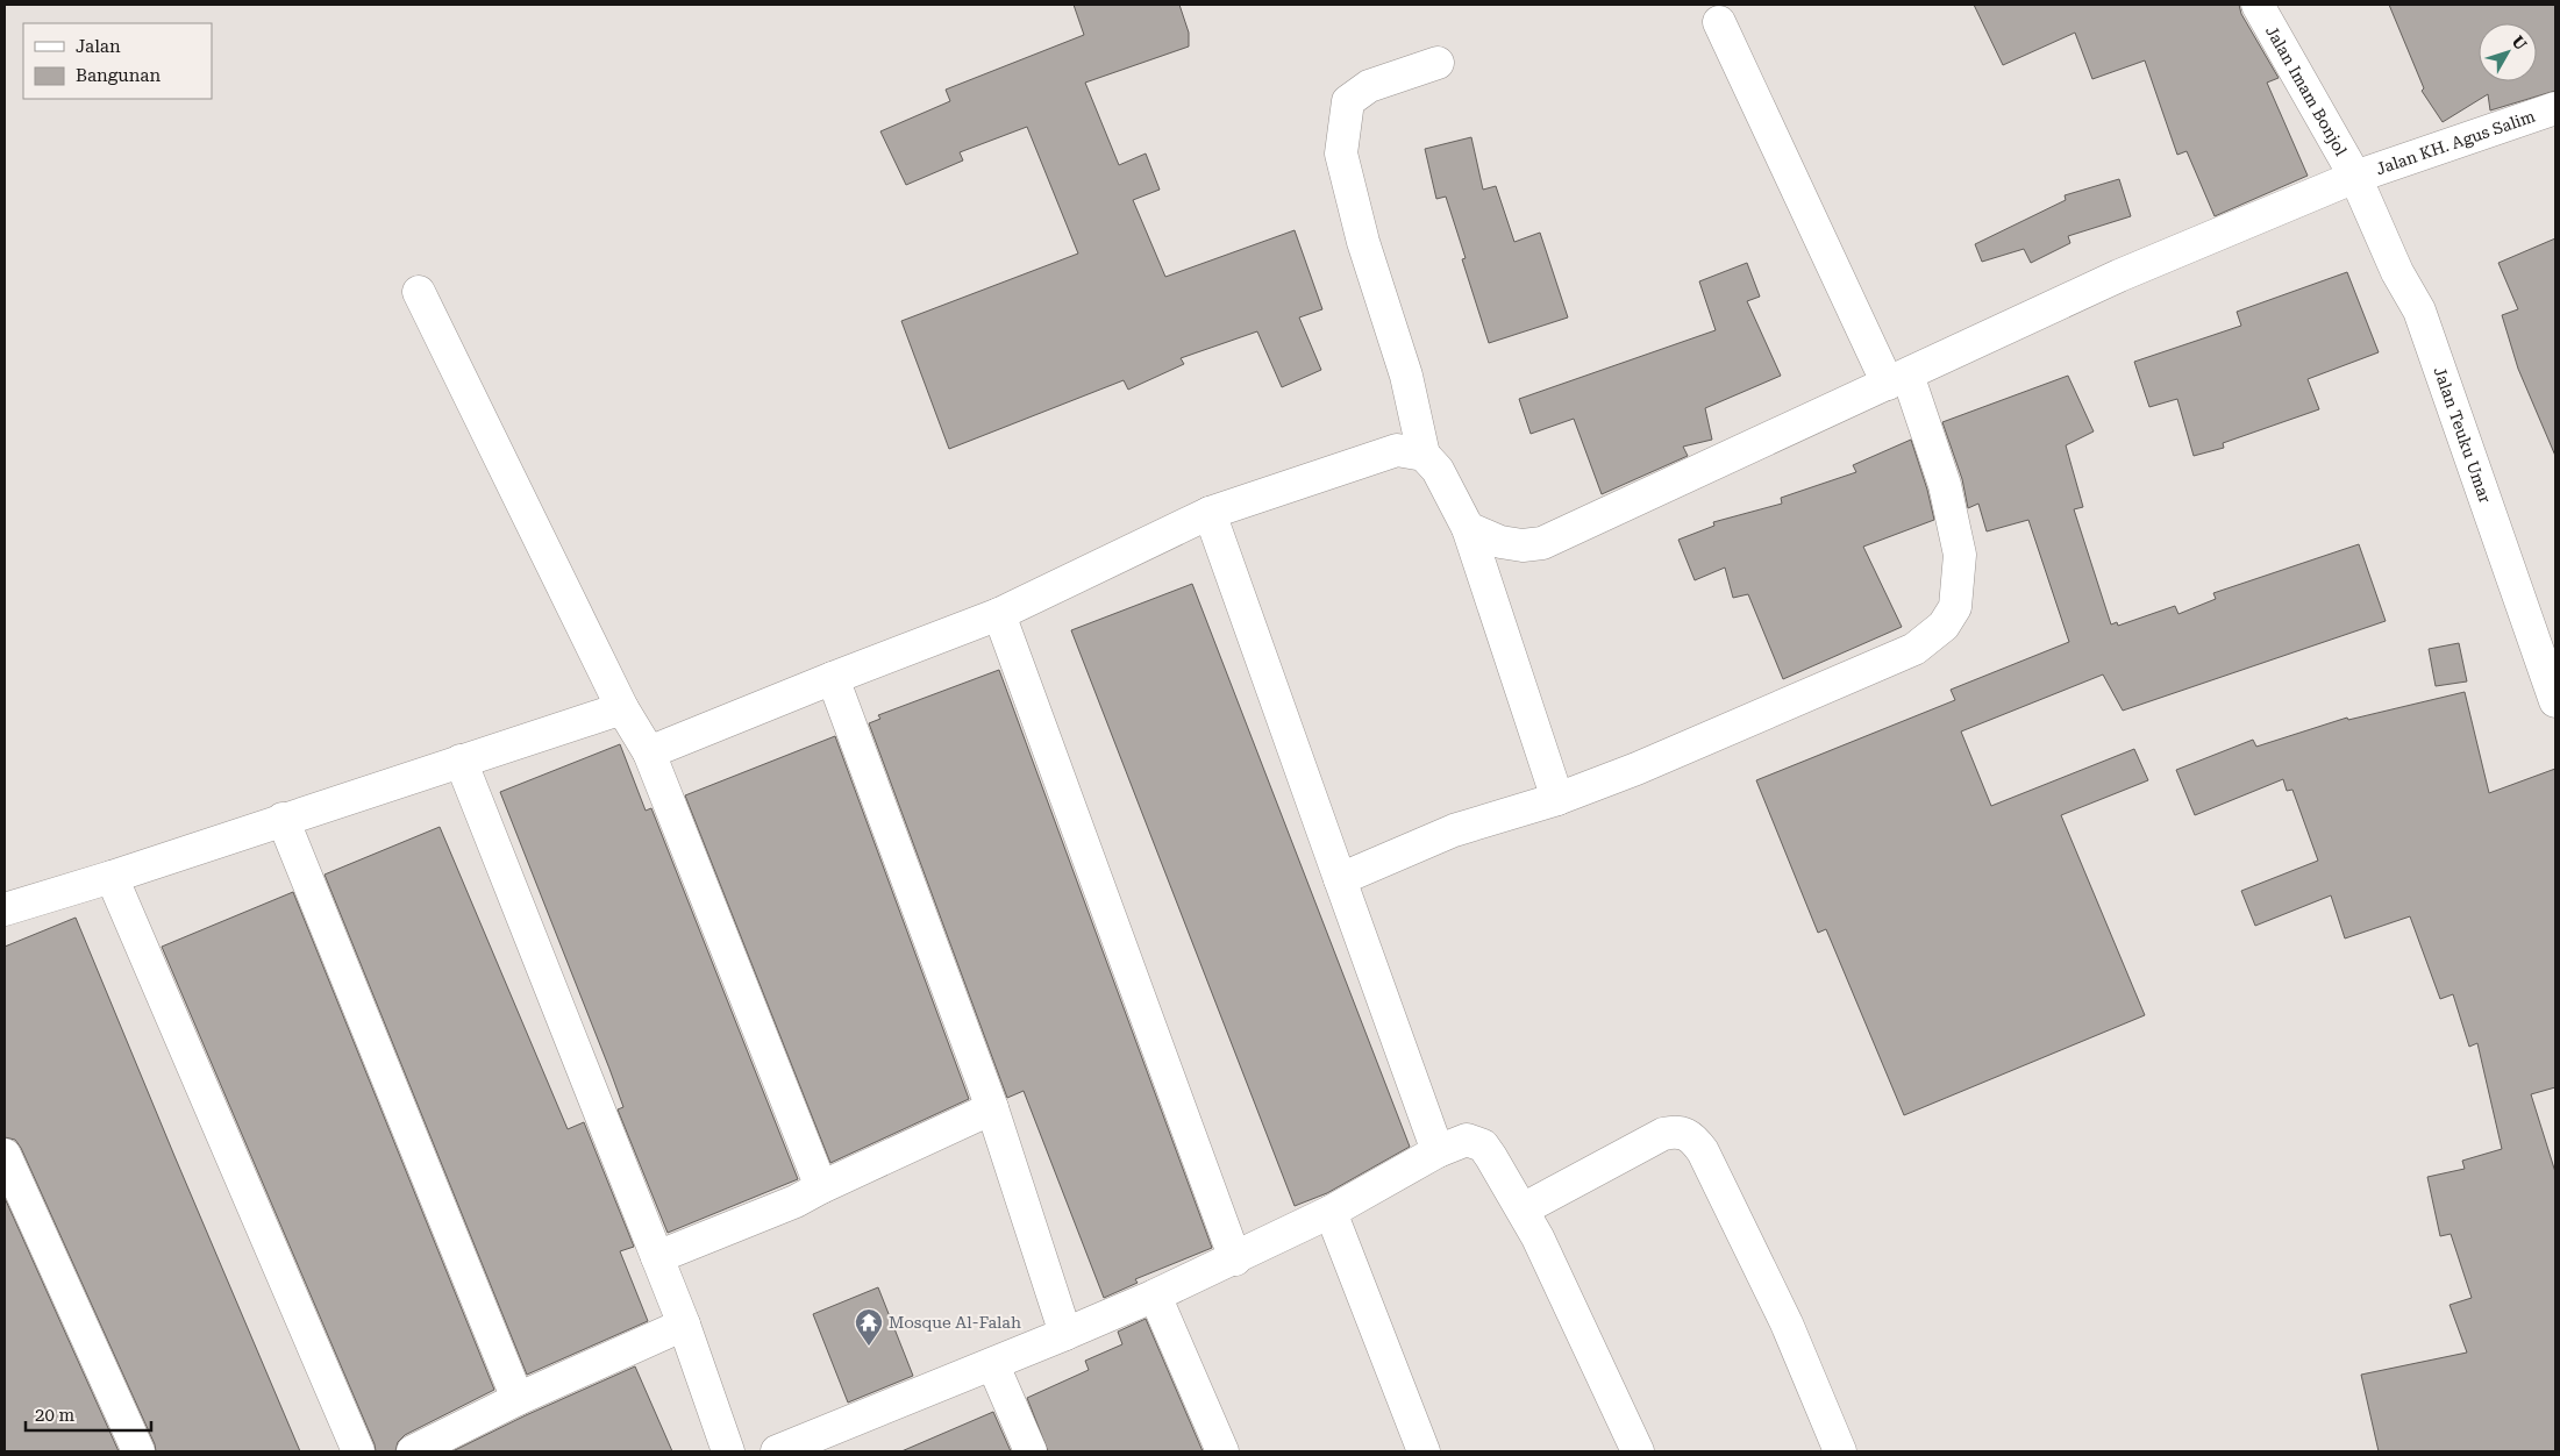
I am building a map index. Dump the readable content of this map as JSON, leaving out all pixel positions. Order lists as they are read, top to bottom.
{
  "streets": {
    "street": ["Jalan Imam Bonjol", "Jalan KH. Agus Salim", "Jalan Teuku Umar"]
  },
  "crossings": [
    ["Jalan Imam Bonjol", "Jalan KH. Agus Salim"],
    ["Jalan Imam Bonjol", "Jalan Teuku Umar"],
    ["Jalan KH. Agus Salim", "Jalan Teuku Umar"]
  ],
  "places": {
    "temple": ["Mosque Al-Falah"]
  },
  "legend": ["Jalan", "Bangunan"],
  "scale_bar": "20 m",
  "north": "top right"
}
